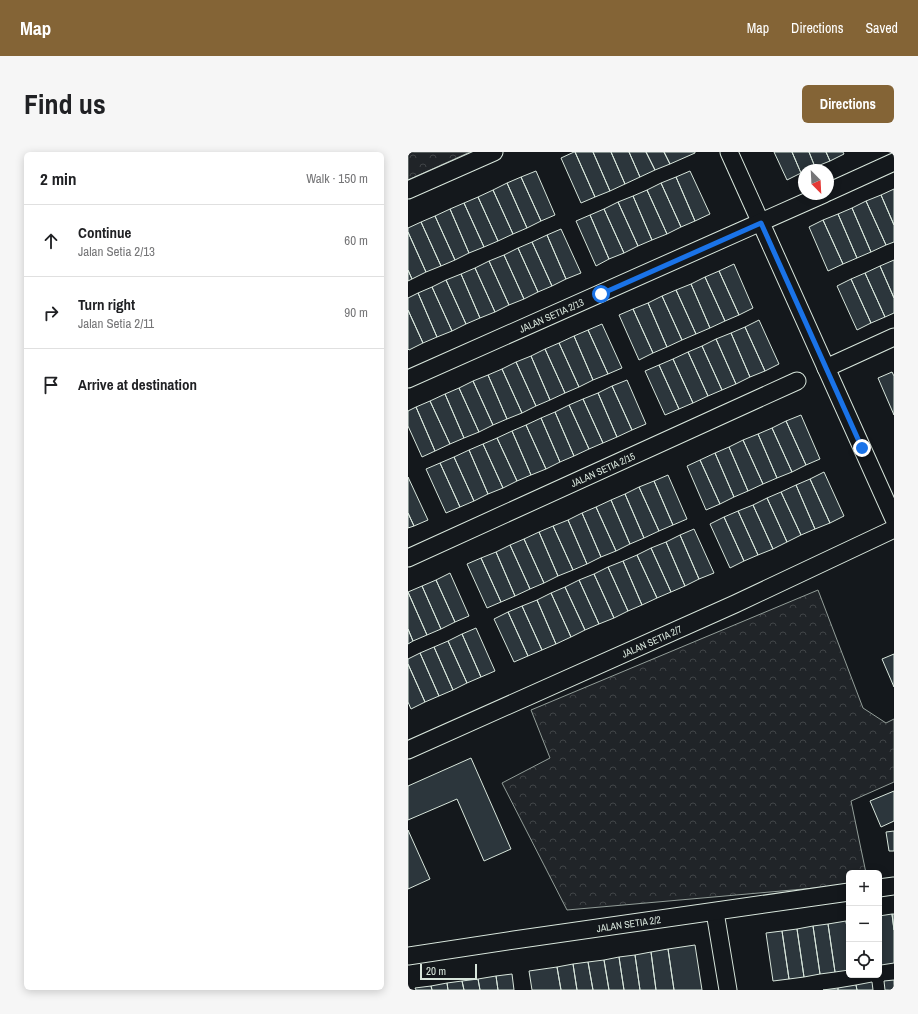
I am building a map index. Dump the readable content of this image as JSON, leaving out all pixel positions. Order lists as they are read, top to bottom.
{
  "streets": {
    "street": [
      "JALAN SETIA 2/13",
      "JALAN SETIA 2/15",
      "JALAN SETIA 2/7",
      "JALAN SETIA 2/2"
    ]
  },
  "scale_bar": "20 m",
  "north": "bottom right",
  "page": {
    "header": "Map",
    "nav": ["Map", "Directions", "Saved"],
    "title": "Find us",
    "buttons": "Directions",
    "heading": ["2 min", "Walk · 150 m"],
    "list": [
      ["Continue", "Jalan Setia 2/13", "60 m"],
      ["Turn right", "Jalan Setia 2/11", "90 m"],
      "Arrive at destination"
    ],
    "map_buttons": ["+", "−"],
    "scale": "20 m"
  }
}
